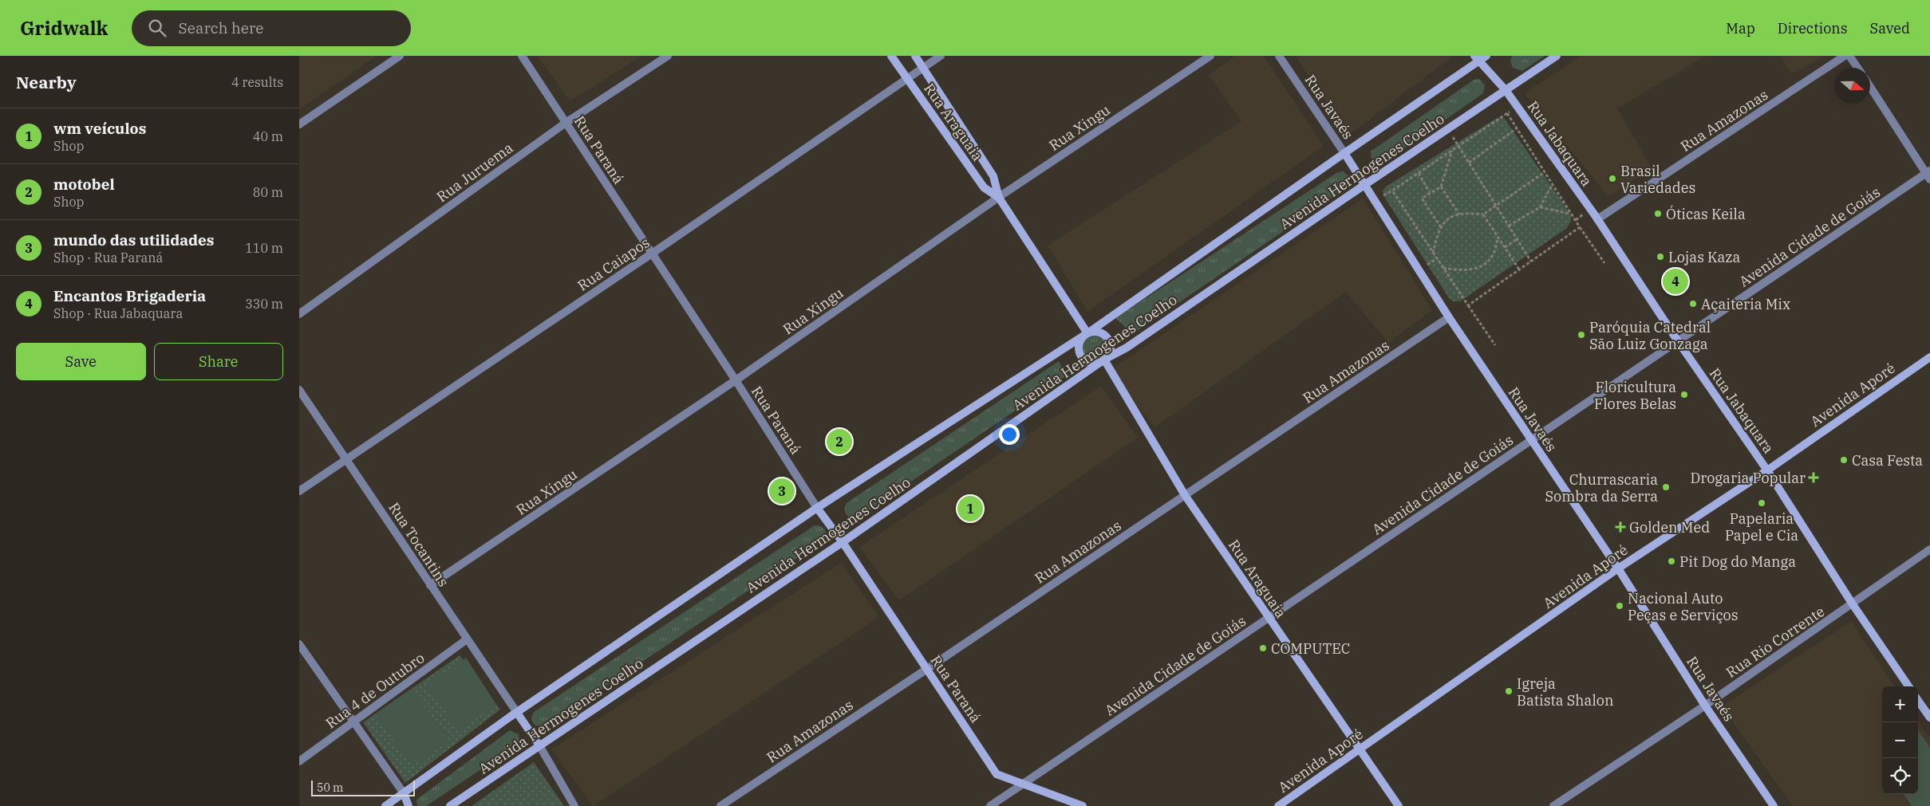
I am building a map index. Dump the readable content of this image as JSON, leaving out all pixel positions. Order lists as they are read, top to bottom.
{
  "streets": {
    "main road": [
      "Rua Javaés",
      "Rua Araguaia",
      "Rua Jabaquara",
      "Rua Paraná",
      "Avenida Hermogenes Coelho",
      "Avenida Aporé"
    ],
    "street": [
      "Rua Amazonas",
      "Rua Xingu",
      "Rua Juruema",
      "Avenida Cidade de Goiás",
      "Rua Caiapos",
      "Rua Tocantins",
      "Rua Rio Corrente",
      "Rua 4 de Outubro"
    ]
  },
  "crossings": [
    ["Rua Javaés", "Rua Amazonas"],
    ["Rua Javaés", "Avenida Hermogenes Coelho"],
    ["Rua Javaés", "Avenida Cidade de Goiás"],
    ["Rua Javaés", "Avenida Aporé"],
    ["Rua Javaés", "Rua Rio Corrente"],
    ["Rua Amazonas", "Rua Araguaia"],
    ["Rua Amazonas", "Rua Jabaquara"],
    ["Rua Amazonas", "Rua Paraná"],
    ["Rua Araguaia", "Rua Xingu"],
    ["Rua Araguaia", "Avenida Hermogenes Coelho"],
    ["Rua Araguaia", "Avenida Cidade de Goiás"],
    ["Rua Araguaia", "Rua Caiapos"],
    ["Rua Araguaia", "Avenida Aporé"],
    ["Rua Xingu", "Rua Paraná"],
    ["Rua Xingu", "Rua Tocantins"],
    ["Rua Jabaquara", "Avenida Hermogenes Coelho"],
    ["Rua Jabaquara", "Avenida Cidade de Goiás"],
    ["Rua Jabaquara", "Avenida Aporé"],
    ["Rua Jabaquara", "Rua Rio Corrente"],
    ["Rua Paraná", "Avenida Hermogenes Coelho"],
    ["Rua Paraná", "Rua Juruema"],
    ["Rua Paraná", "Avenida Cidade de Goiás"],
    ["Rua Paraná", "Rua Caiapos"],
    ["Avenida Hermogenes Coelho", "Rua Tocantins"],
    ["Rua Caiapos", "Rua Tocantins"],
    ["Rua Tocantins", "Rua 4 de Outubro"]
  ],
  "places": {
    "other": [
      "Brasil Variedades",
      "Óticas Keila",
      "Lojas Kaza",
      "Açaiteria Mix",
      "Paróquia Catedral São Luiz Gonzaga",
      "Floricultura Flores Belas",
      "Casa Festa",
      "Churrascaria Sombra da Serra",
      "Papelaria Papel e Cia",
      "Pit Dog do Manga",
      "Nacional Auto Peças e Serviços",
      "COMPUTEC",
      "Igreja Batista Shalon"
    ],
    "health": ["Drogaria Popular", "Golden Med"]
  },
  "scale_bar": "50 m",
  "north": "right",
  "page": {
    "header": "Gridwalk",
    "search": "Search here",
    "nav": ["Map", "Directions", "Saved"],
    "heading": ["Nearby", "4 results"],
    "list": [
      {
        "mark": "1",
        "name": "wm veículos",
        "note": "Shop",
        "value": "40 m"
      },
      {
        "mark": "2",
        "name": "motobel",
        "note": "Shop",
        "value": "80 m"
      },
      {
        "mark": "3",
        "name": "mundo das utilidades",
        "note": "Shop · Rua Paraná",
        "value": "110 m"
      },
      {
        "mark": "4",
        "name": "Encantos Brigaderia",
        "note": "Shop · Rua Jabaquara",
        "value": "330 m"
      }
    ],
    "pins": [
      "4",
      "2",
      "3",
      "1"
    ],
    "buttons": ["Save", "Share"],
    "map_buttons": ["+", "−"],
    "scale": "50 m"
  }
}
